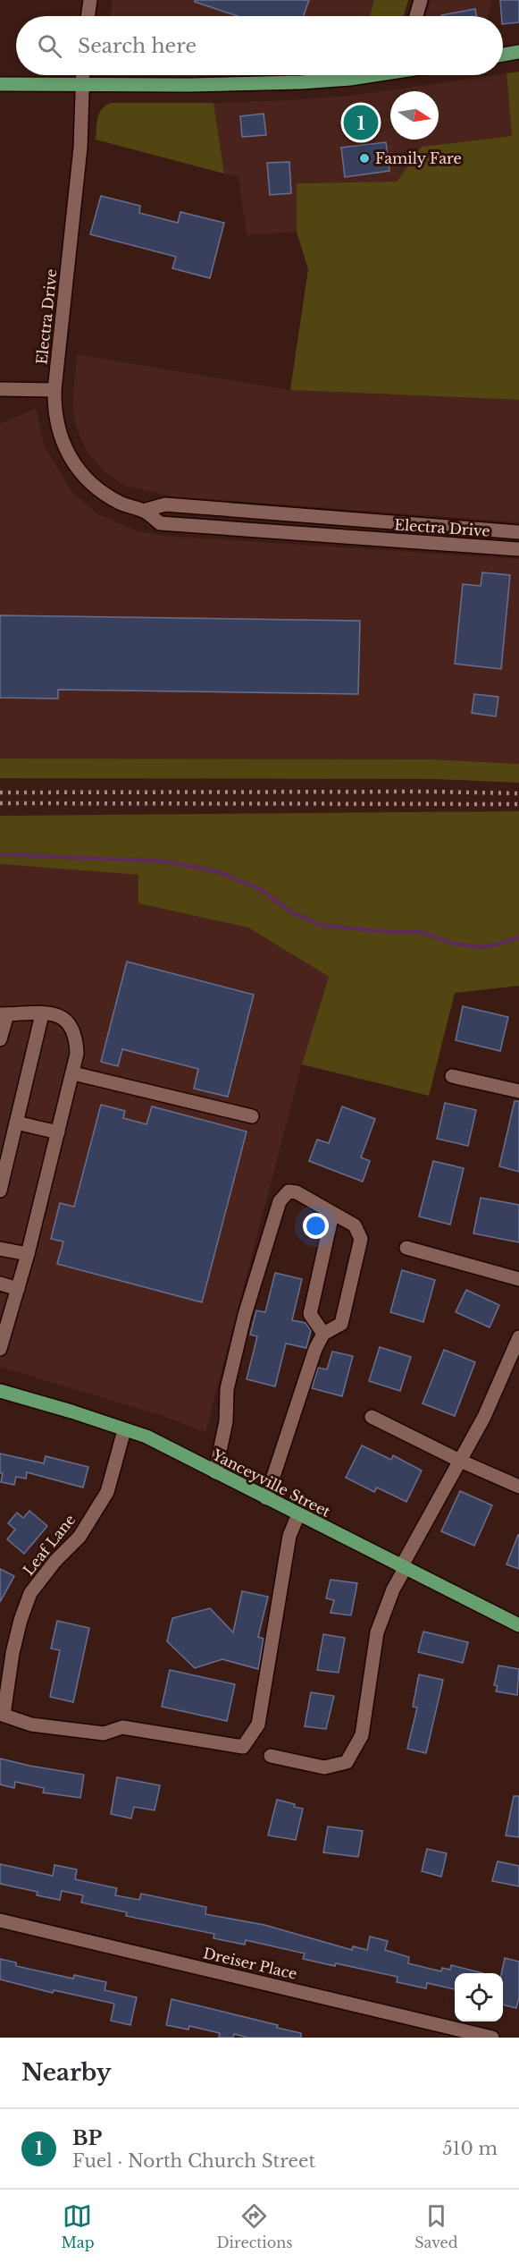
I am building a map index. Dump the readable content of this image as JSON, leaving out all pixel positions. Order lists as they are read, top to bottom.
{
  "streets": {
    "main road": ["Yanceyville Street"],
    "street": ["Electra Drive", "Leaf Lane", "Dreiser Place"]
  },
  "crossings": [
    ["Yanceyville Street", "Leaf Lane"]
  ],
  "places": ["Family Fare"],
  "north": "right",
  "page": {
    "search": "Search here",
    "pins": "1",
    "heading": "Nearby",
    "list": [
      {
        "mark": "1",
        "name": "BP",
        "note": "Fuel · North Church Street",
        "value": "510 m"
      }
    ],
    "nav": ["Map", "Directions", "Saved"]
  }
}
